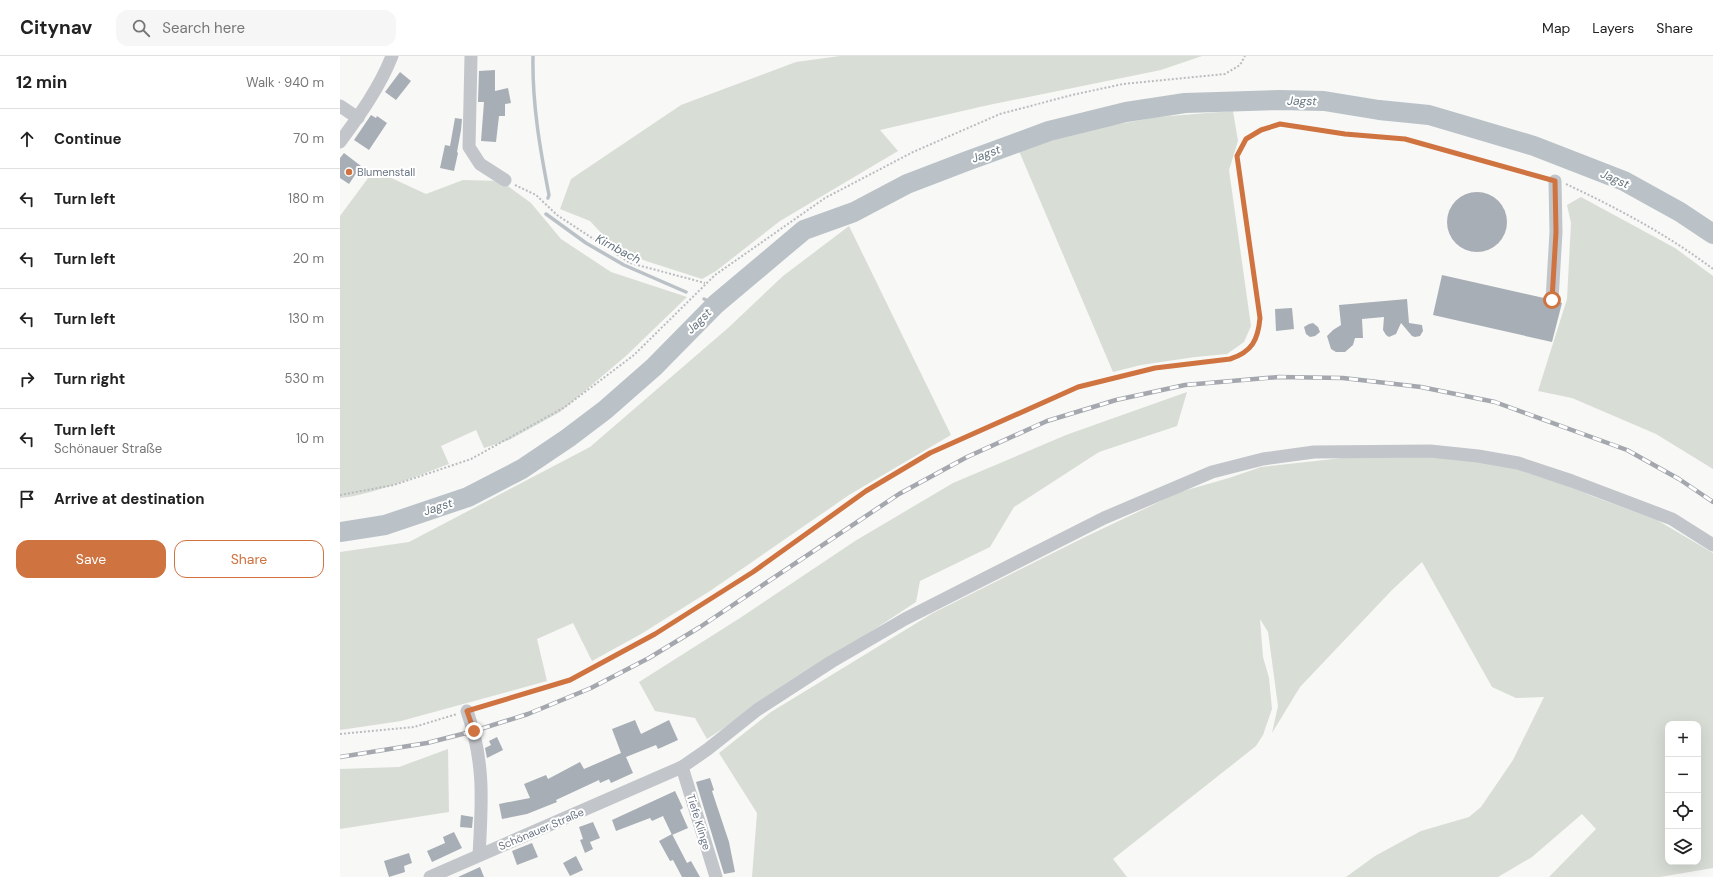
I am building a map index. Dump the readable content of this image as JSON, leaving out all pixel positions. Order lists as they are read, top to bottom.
{
  "streets": {
    "street": ["Tiefe Klinge", "Schönauer Straße"]
  },
  "crossings": [
    ["Tiefe Klinge", "Schönauer Straße"]
  ],
  "water": ["Jagst", "Kirnbach"],
  "places": ["Blumenstall"],
  "page": {
    "header": "Citynav",
    "search": "Search here",
    "nav": ["Map", "Layers", "Share"],
    "heading": ["12 min", "Walk · 940 m"],
    "list": [
      ["Continue", "70 m"],
      ["Turn left", "180 m"],
      ["Turn left", "20 m"],
      ["Turn left", "130 m"],
      ["Turn right", "530 m"],
      ["Turn left", "Schönauer Straße", "10 m"],
      "Arrive at destination"
    ],
    "buttons": ["Save", "Share"],
    "map_buttons": ["+", "−"]
  }
}
